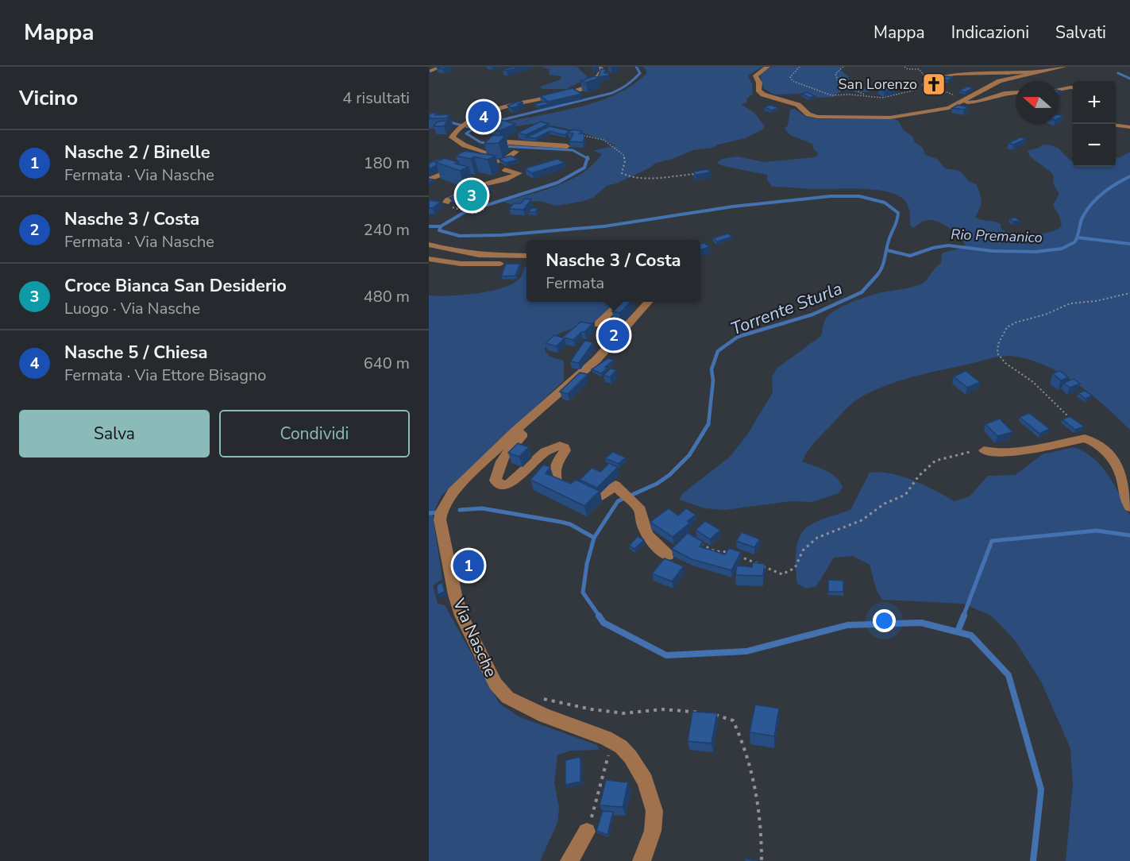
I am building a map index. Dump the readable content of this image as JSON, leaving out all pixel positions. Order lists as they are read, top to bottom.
{
  "streets": {
    "street": ["Via Nasche"]
  },
  "water": ["Rio Premanico", "Torrente Sturla"],
  "places": {
    "church": ["San Lorenzo"]
  },
  "north": "left",
  "page": {
    "header": "Mappa",
    "nav": ["Mappa", "Indicazioni", "Salvati"],
    "heading": ["Vicino", "4 risultati"],
    "map_buttons": ["+", "−"],
    "pins": [
      "4",
      "3",
      "2",
      "1"
    ],
    "list": [
      {
        "mark": "1",
        "name": "Nasche 2 / Binelle",
        "note": "Fermata · Via Nasche",
        "value": "180 m"
      },
      {
        "mark": "2",
        "name": "Nasche 3 / Costa",
        "note": "Fermata · Via Nasche",
        "value": "240 m"
      },
      {
        "mark": "3",
        "name": "Croce Bianca San Desiderio",
        "note": "Luogo · Via Nasche",
        "value": "480 m"
      },
      {
        "mark": "4",
        "name": "Nasche 5 / Chiesa",
        "note": "Fermata · Via Ettore Bisagno",
        "value": "640 m"
      }
    ],
    "popup": ["Nasche 3 / Costa", "Fermata"],
    "buttons": ["Salva", "Condividi"]
  }
}
